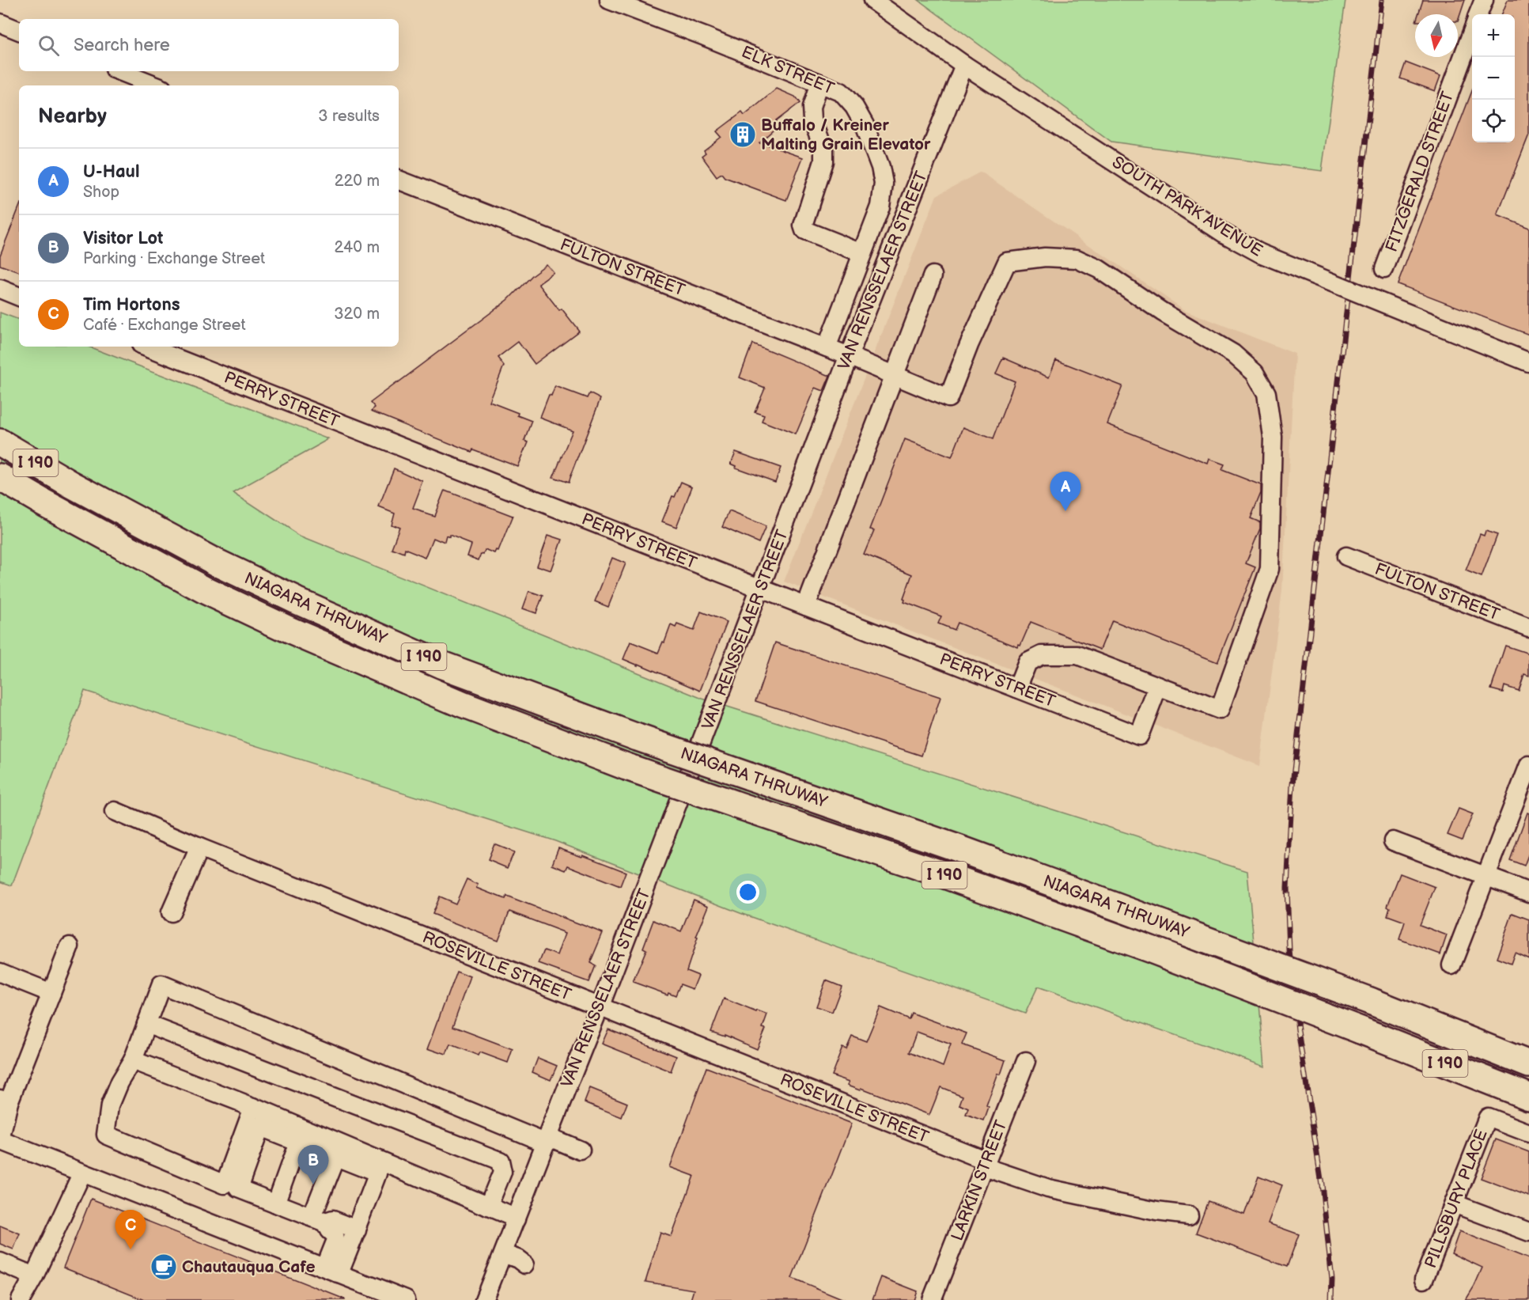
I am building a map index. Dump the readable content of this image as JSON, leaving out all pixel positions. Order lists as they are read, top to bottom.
{
  "streets": {
    "highway": ["I 190", "NIAGARA THRUWAY"],
    "street": [
      "ELK STREET",
      "FITZGERALD STREET",
      "SOUTH PARK AVENUE",
      "FULTON STREET",
      "VAN RENSSELAER STREET",
      "PERRY STREET",
      "ROSEVILLE STREET",
      "LARKIN STREET",
      "PILLSBURY PLACE"
    ]
  },
  "crossings": [
    ["ELK STREET", "FULTON STREET"],
    ["SOUTH PARK AVENUE", "VAN RENSSELAER STREET"],
    ["FULTON STREET", "VAN RENSSELAER STREET"],
    ["FULTON STREET", "PERRY STREET"],
    ["VAN RENSSELAER STREET", "PERRY STREET"],
    ["VAN RENSSELAER STREET", "ROSEVILLE STREET"],
    ["ROSEVILLE STREET", "LARKIN STREET"]
  ],
  "places": {
    "building": ["Buffalo / Kreiner Malting Grain Elevator"],
    "cafe": ["Chautauqua Cafe"]
  },
  "north": "bottom",
  "page": {
    "map_buttons": ["+", "−"],
    "search": "Search here",
    "heading": ["Nearby", "3 results"],
    "list": [
      {
        "mark": "A",
        "name": "U-Haul",
        "note": "Shop",
        "value": "220 m"
      },
      {
        "mark": "B",
        "name": "Visitor Lot",
        "note": "Parking · Exchange Street",
        "value": "240 m"
      },
      {
        "mark": "C",
        "name": "Tim Hortons",
        "note": "Café · Exchange Street",
        "value": "320 m"
      }
    ],
    "pins": ["A", "B", "C"]
  }
}
